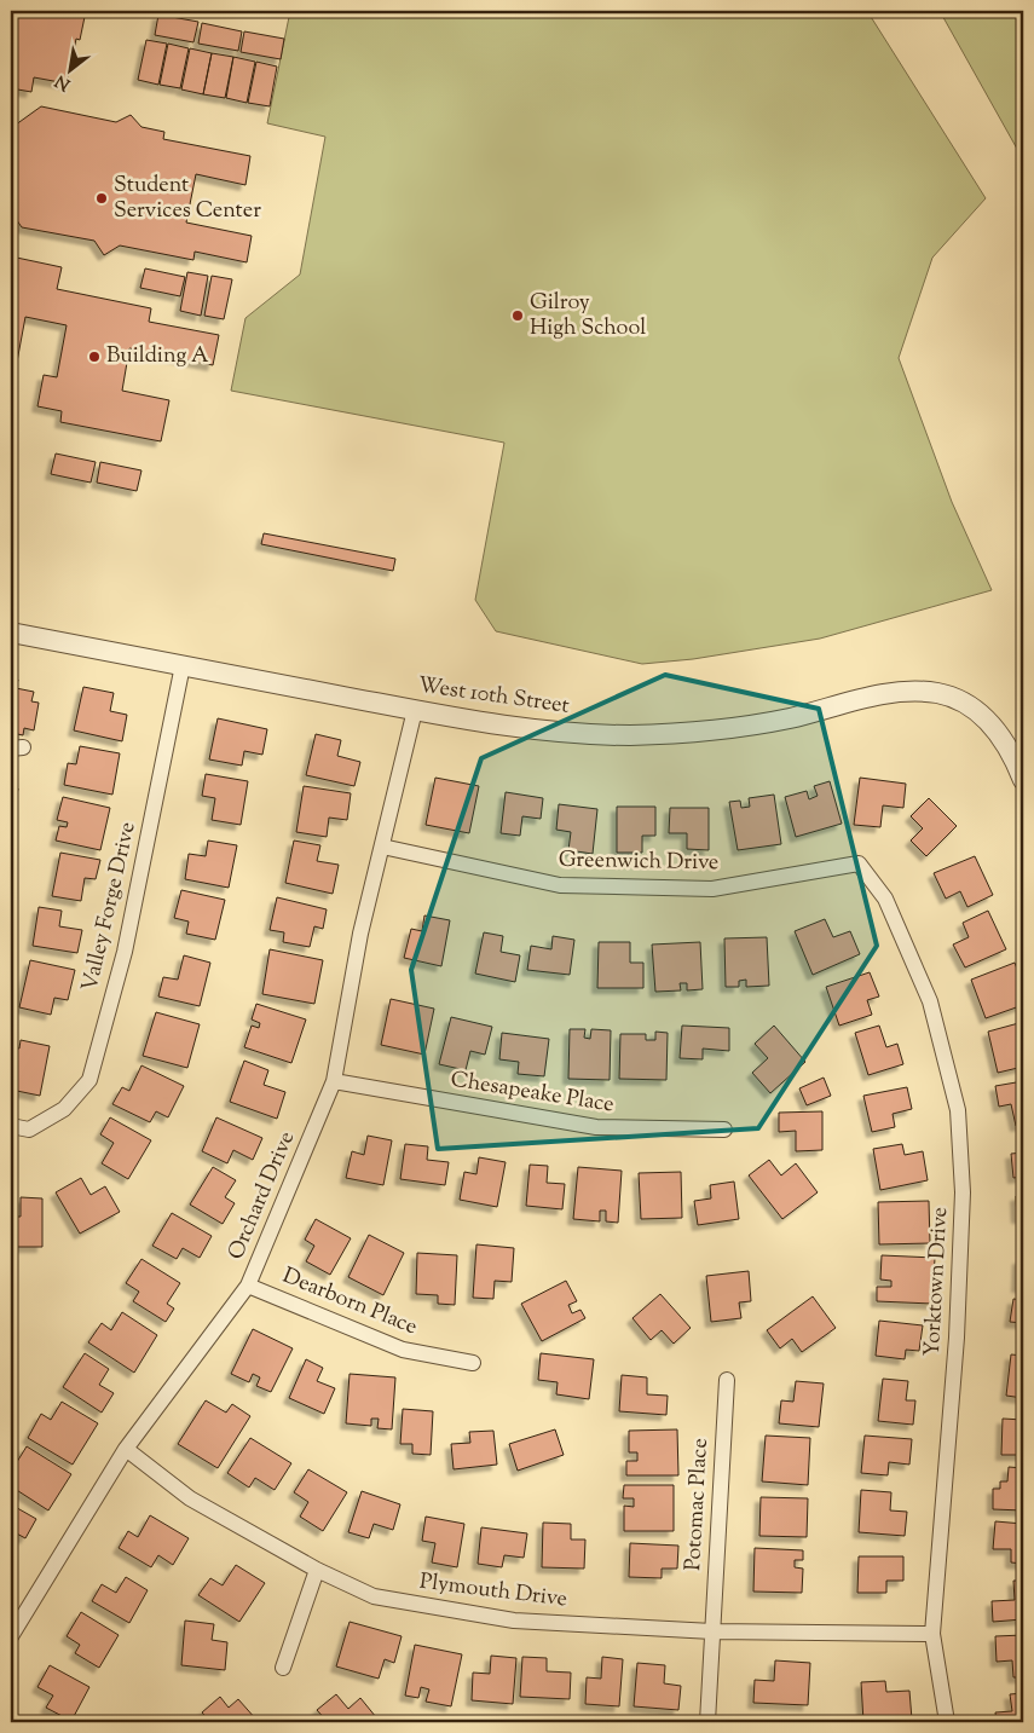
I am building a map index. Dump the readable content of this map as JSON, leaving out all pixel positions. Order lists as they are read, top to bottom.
{
  "streets": {
    "street": [
      "West 10th Street",
      "Greenwich Drive",
      "Valley Forge Drive",
      "Chesapeake Place",
      "Orchard Drive",
      "Yorktown Drive",
      "Dearborn Place",
      "Potomac Place",
      "Plymouth Drive"
    ]
  },
  "crossings": [
    ["West 10th Street", "Valley Forge Drive"],
    ["West 10th Street", "Orchard Drive"],
    ["Greenwich Drive", "Orchard Drive"],
    ["Greenwich Drive", "Yorktown Drive"],
    ["Chesapeake Place", "Orchard Drive"],
    ["Orchard Drive", "Dearborn Place"],
    ["Orchard Drive", "Plymouth Drive"],
    ["Yorktown Drive", "Plymouth Drive"],
    ["Potomac Place", "Plymouth Drive"]
  ],
  "places": ["Student Services Center", "Gilroy High School", "Building A"],
  "north": "bottom left"
}
